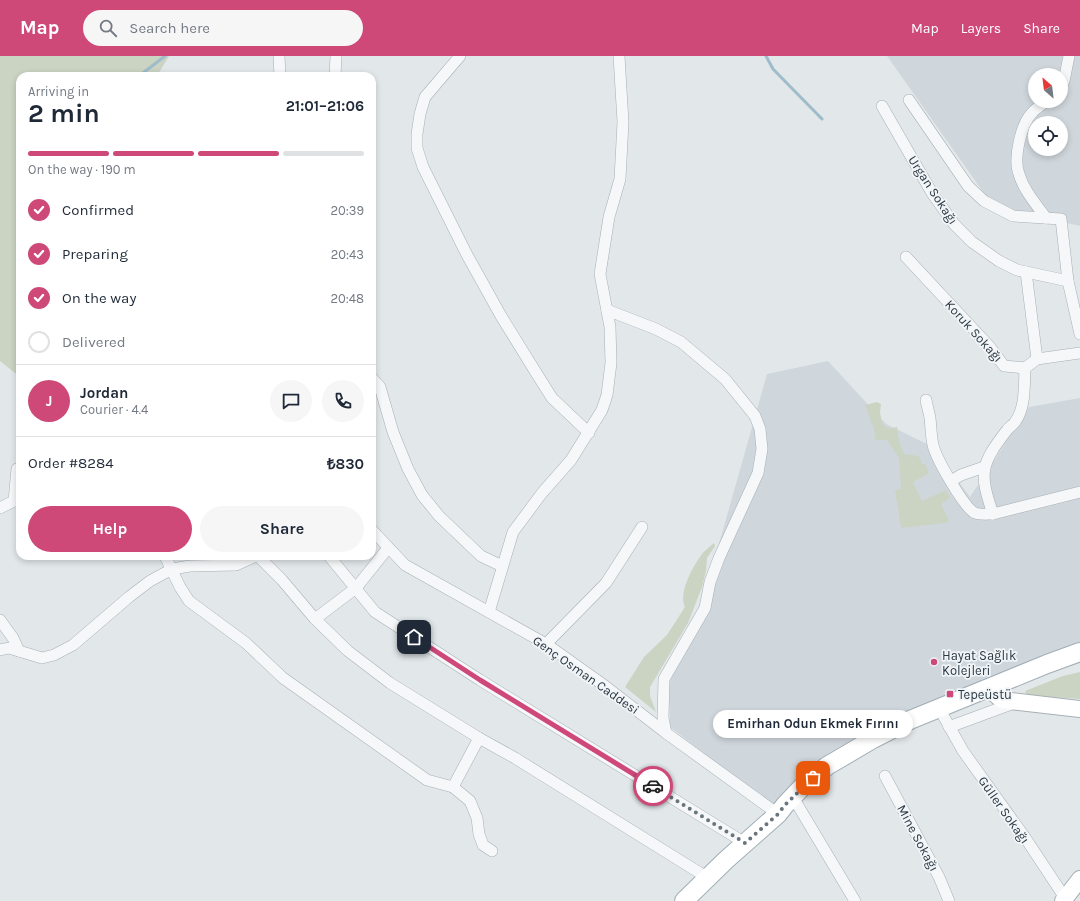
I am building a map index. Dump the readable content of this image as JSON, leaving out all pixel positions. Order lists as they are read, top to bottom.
{
  "streets": {
    "street": [
      "Urgan Sokağı",
      "Koruk Sokağı",
      "Genç Osman Caddesi",
      "Güller Sokağı",
      "Mine Sokağı"
    ]
  },
  "places": {
    "other": ["Hayat Sağlık Kolejleri", "Emirhan Odun Ekmek Fırını"],
    "transit": ["Tepeüstü"]
  },
  "north": "top left",
  "page": {
    "header": "Map",
    "search": "Search here",
    "nav": ["Map", "Layers", "Share"],
    "heading": ["2 min", "Arriving in", "21:01–21:06"],
    "panel": [
      "Jordan",
      "Courier · 4.4",
      "Order #8284",
      "₺830"
    ],
    "bar": "On the way · 190 m",
    "list": [
      ["Confirmed", "20:39"],
      ["Preparing", "20:43"],
      ["On the way", "20:48"],
      "Delivered"
    ],
    "round": "J",
    "buttons": ["Help", "Share"],
    "bubble": "Emirhan Odun Ekmek Fırını"
  }
}
